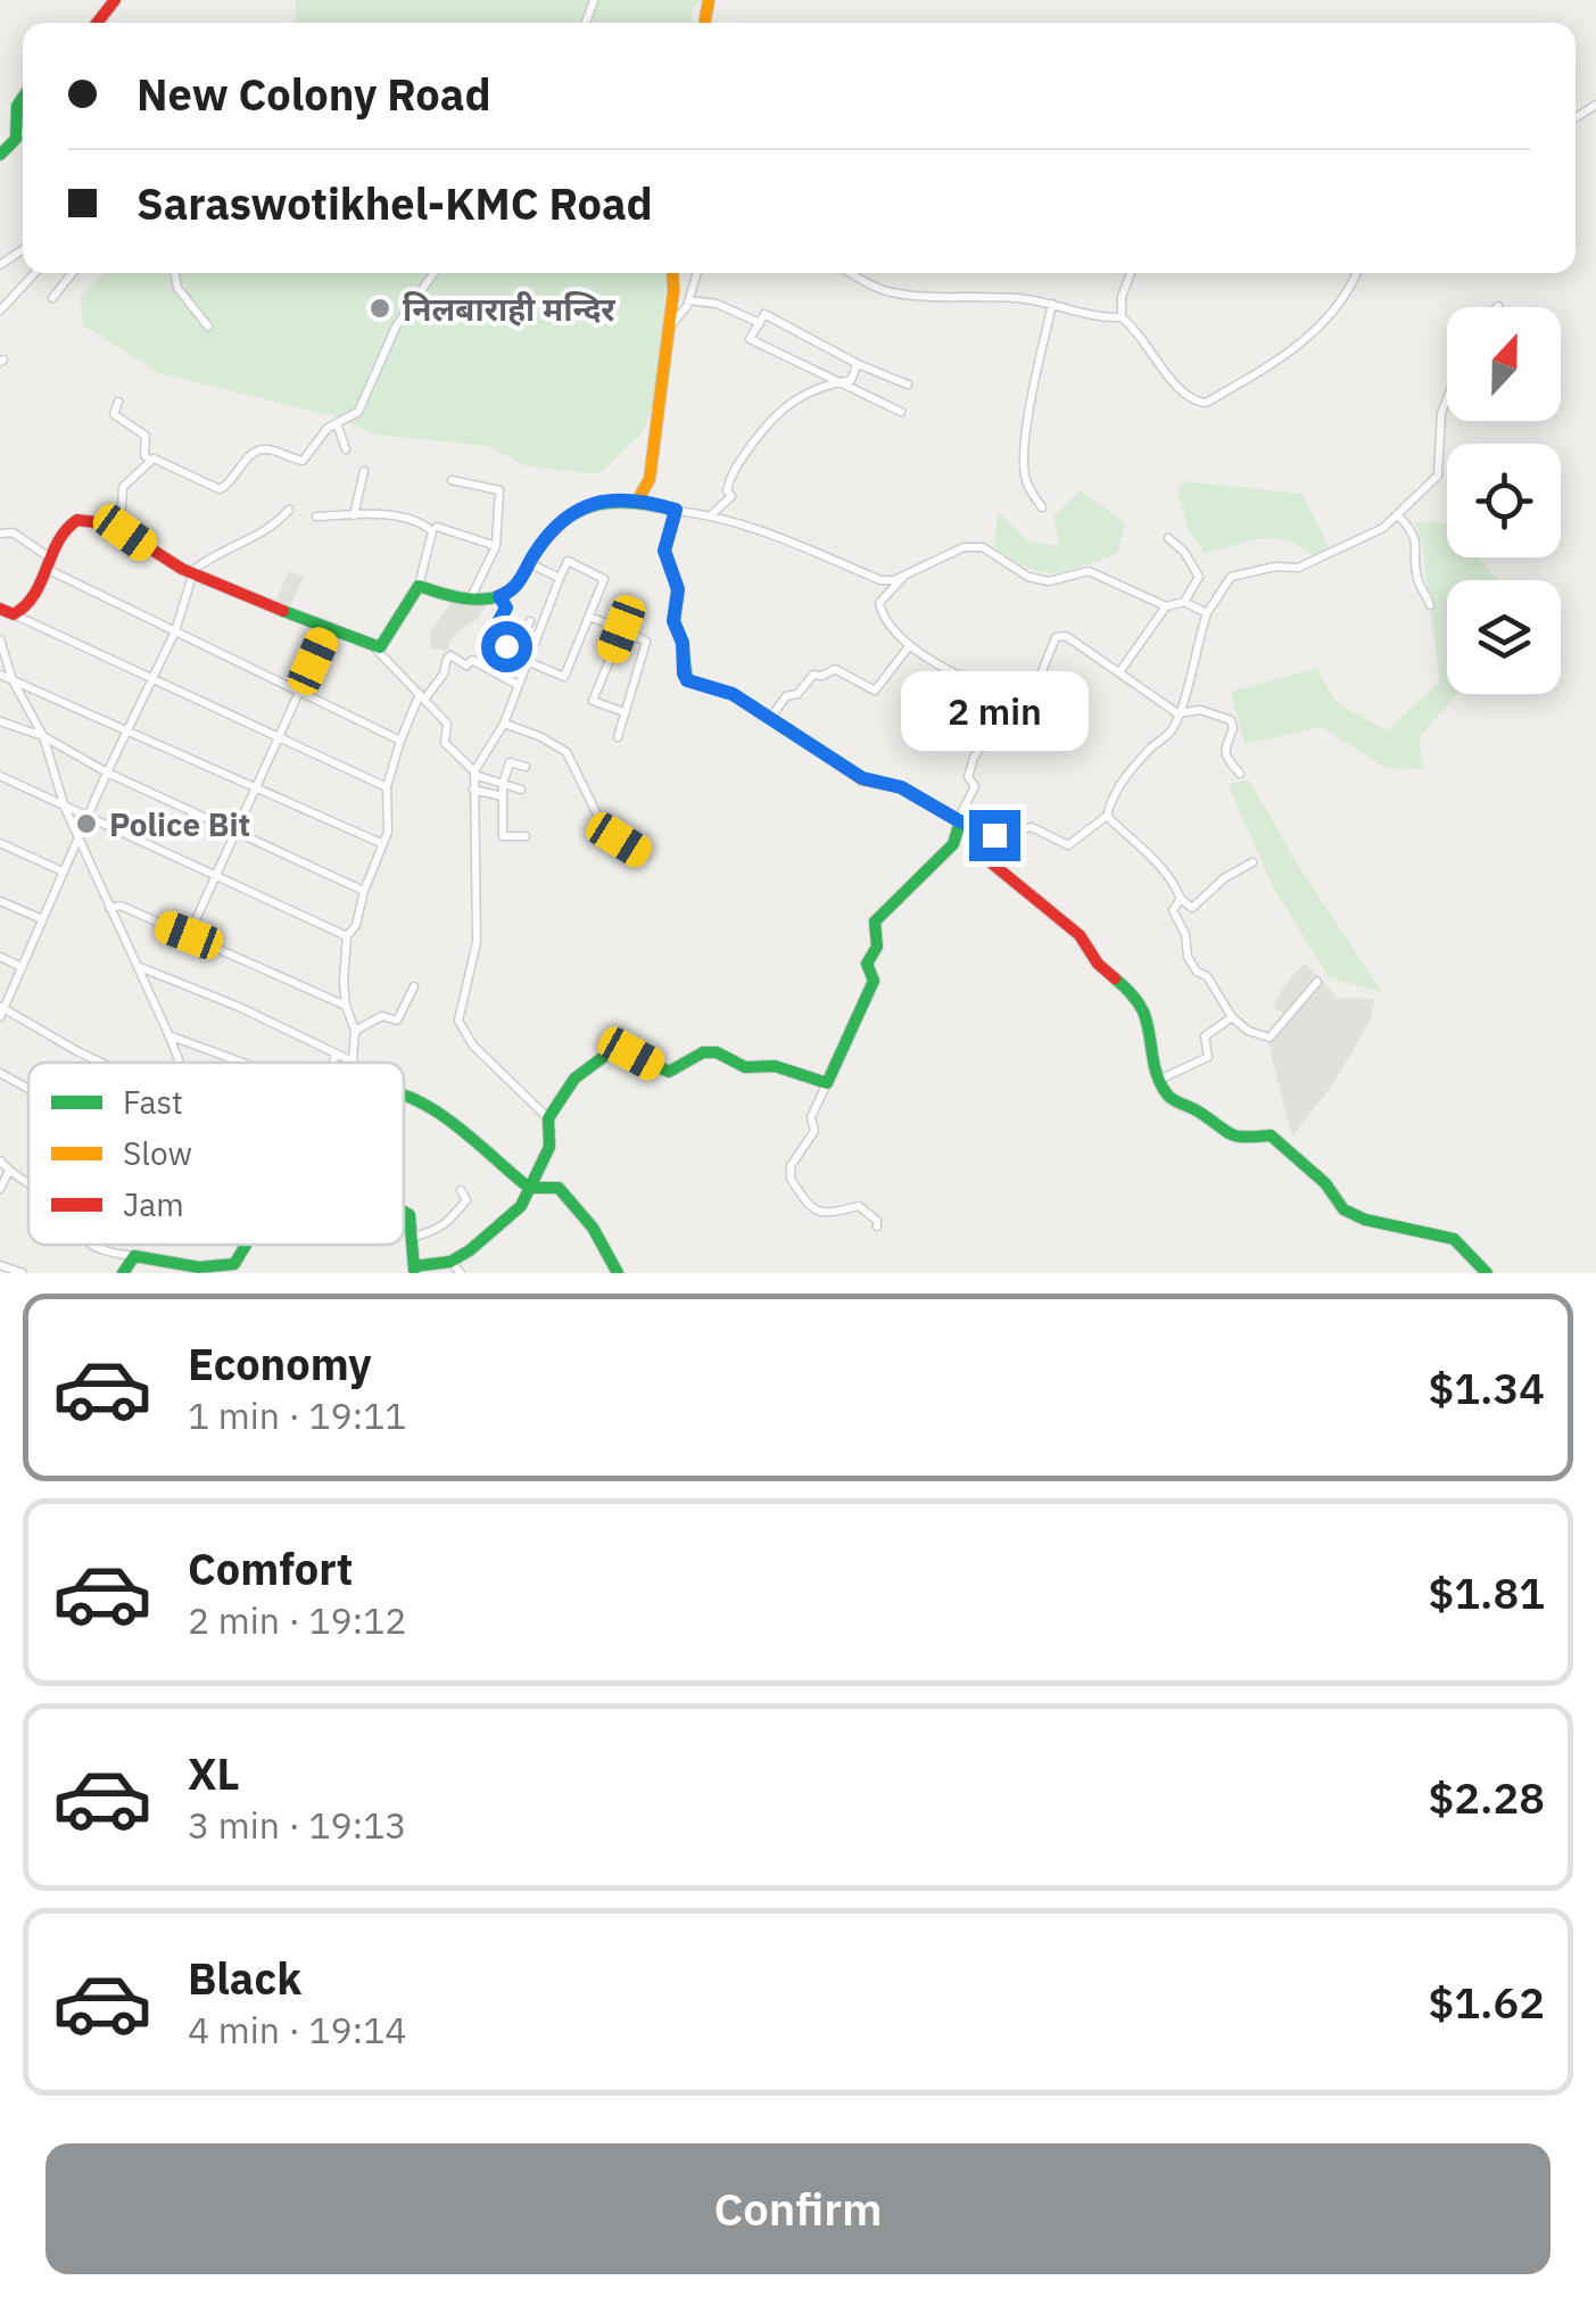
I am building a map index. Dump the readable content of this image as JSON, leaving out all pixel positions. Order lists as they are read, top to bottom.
{
  "places": ["निलबाराही मन्दिर", "Police Bit"],
  "legend": ["Fast", "Slow", "Jam"],
  "north": "top",
  "page": {
    "banner": ["New Colony Road", "Saraswotikhel-KMC Road"],
    "bubble": "2 min",
    "list": [
      {
        "name": "Economy",
        "note": "1 min · 19:11",
        "value": "$1.34"
      },
      {
        "name": "Comfort",
        "note": "2 min · 19:12",
        "value": "$1.81"
      },
      {
        "name": "XL",
        "note": "3 min · 19:13",
        "value": "$2.28"
      },
      {
        "name": "Black",
        "note": "4 min · 19:14",
        "value": "$1.62"
      }
    ],
    "buttons": "Confirm"
  }
}
